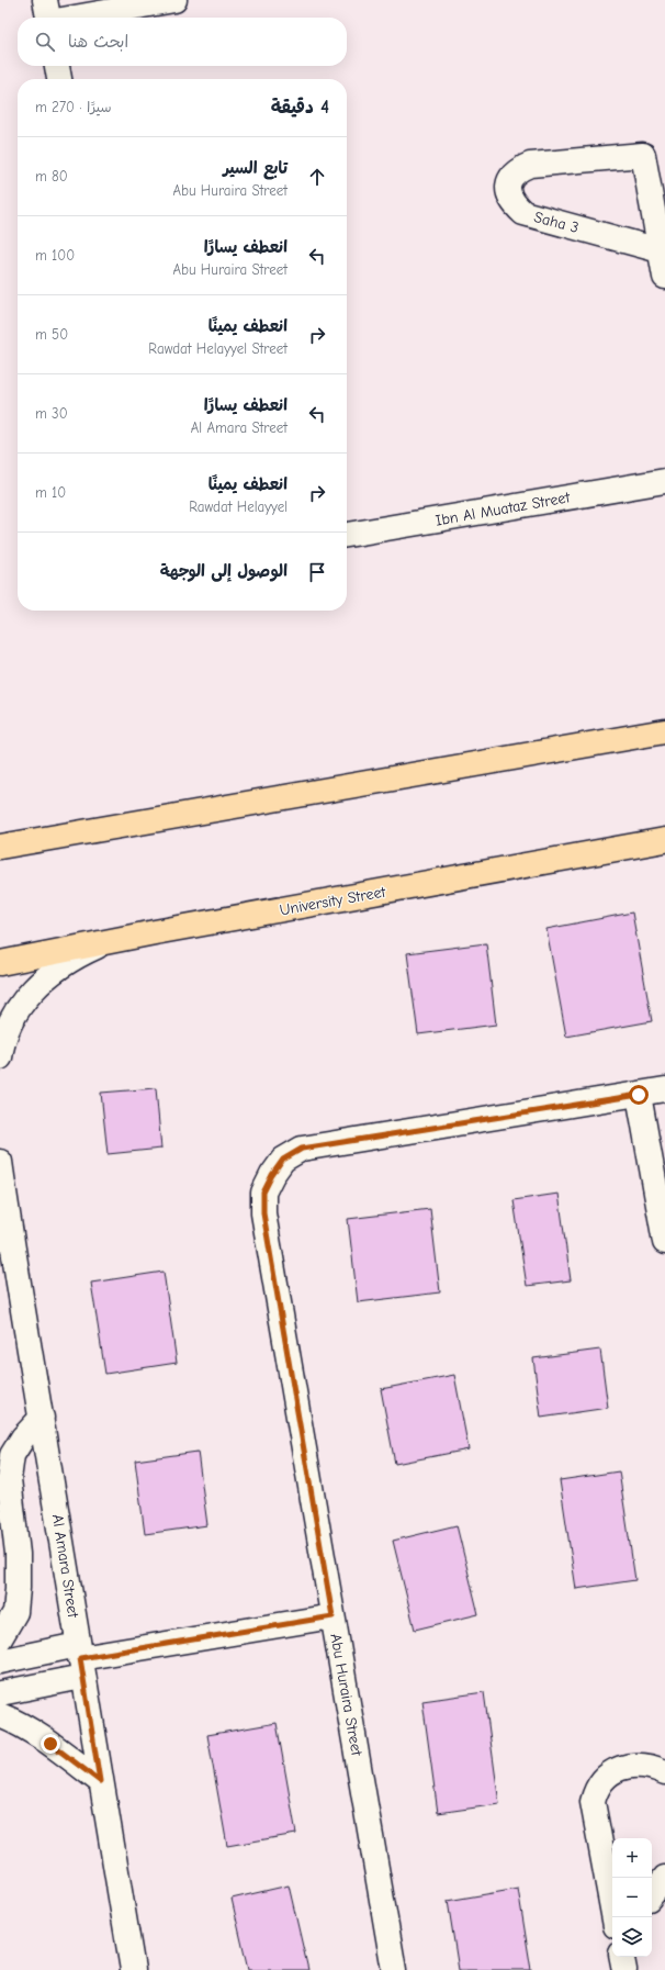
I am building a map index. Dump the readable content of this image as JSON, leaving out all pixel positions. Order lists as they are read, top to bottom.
{
  "streets": {
    "main road": ["University Street"],
    "street": [
      "Saha 3",
      "Ibn Al Muataz Street",
      "Al Amara Street",
      "Abu Huraira Street"
    ]
  },
  "page": {
    "search": "ابحث هنا",
    "heading": ["4 دقيقة", "سيرًا · 270 m"],
    "list": [
      ["تابع السير", "Abu Huraira Street", "80 m"],
      ["انعطف يسارًا", "Abu Huraira Street", "100 m"],
      ["انعطف يمينًا", "Rawdat Helayyel Street", "50 m"],
      ["انعطف يسارًا", "Al Amara Street", "30 m"],
      ["انعطف يمينًا", "Rawdat Helayyel", "10 m"],
      "الوصول إلى الوجهة"
    ],
    "map_buttons": ["+", "−"]
  }
}
